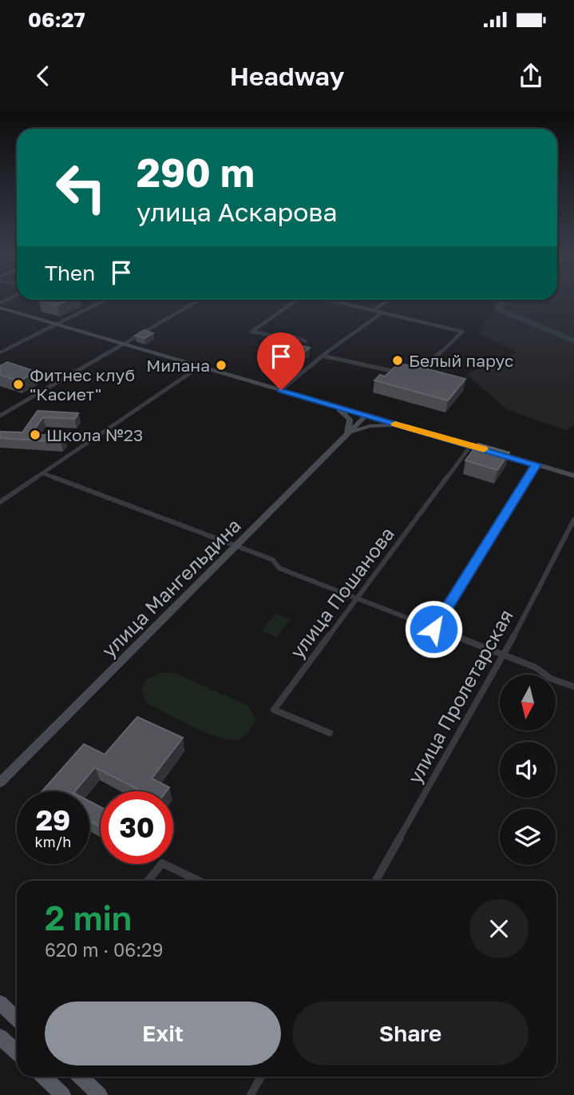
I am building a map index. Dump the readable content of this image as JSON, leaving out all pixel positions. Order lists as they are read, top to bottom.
{
  "streets": {
    "main road": ["улица Мангельдина"],
    "street": ["улица Пошанова", "улица Пролетарская"]
  },
  "places": [
    "Белый парус",
    "Милана",
    "Фитнес клуб \"Касиет\"",
    "Школа №23"
  ],
  "north": "bottom",
  "page": {
    "status": "06:27",
    "header": "Headway",
    "turn": ["290 m", "улица Аскарова"],
    "then": "Then",
    "speed": "29 km/h",
    "limit": "30",
    "heading": ["2 min", "620 m · 06:29"],
    "buttons": ["Exit", "Share"]
  }
}
